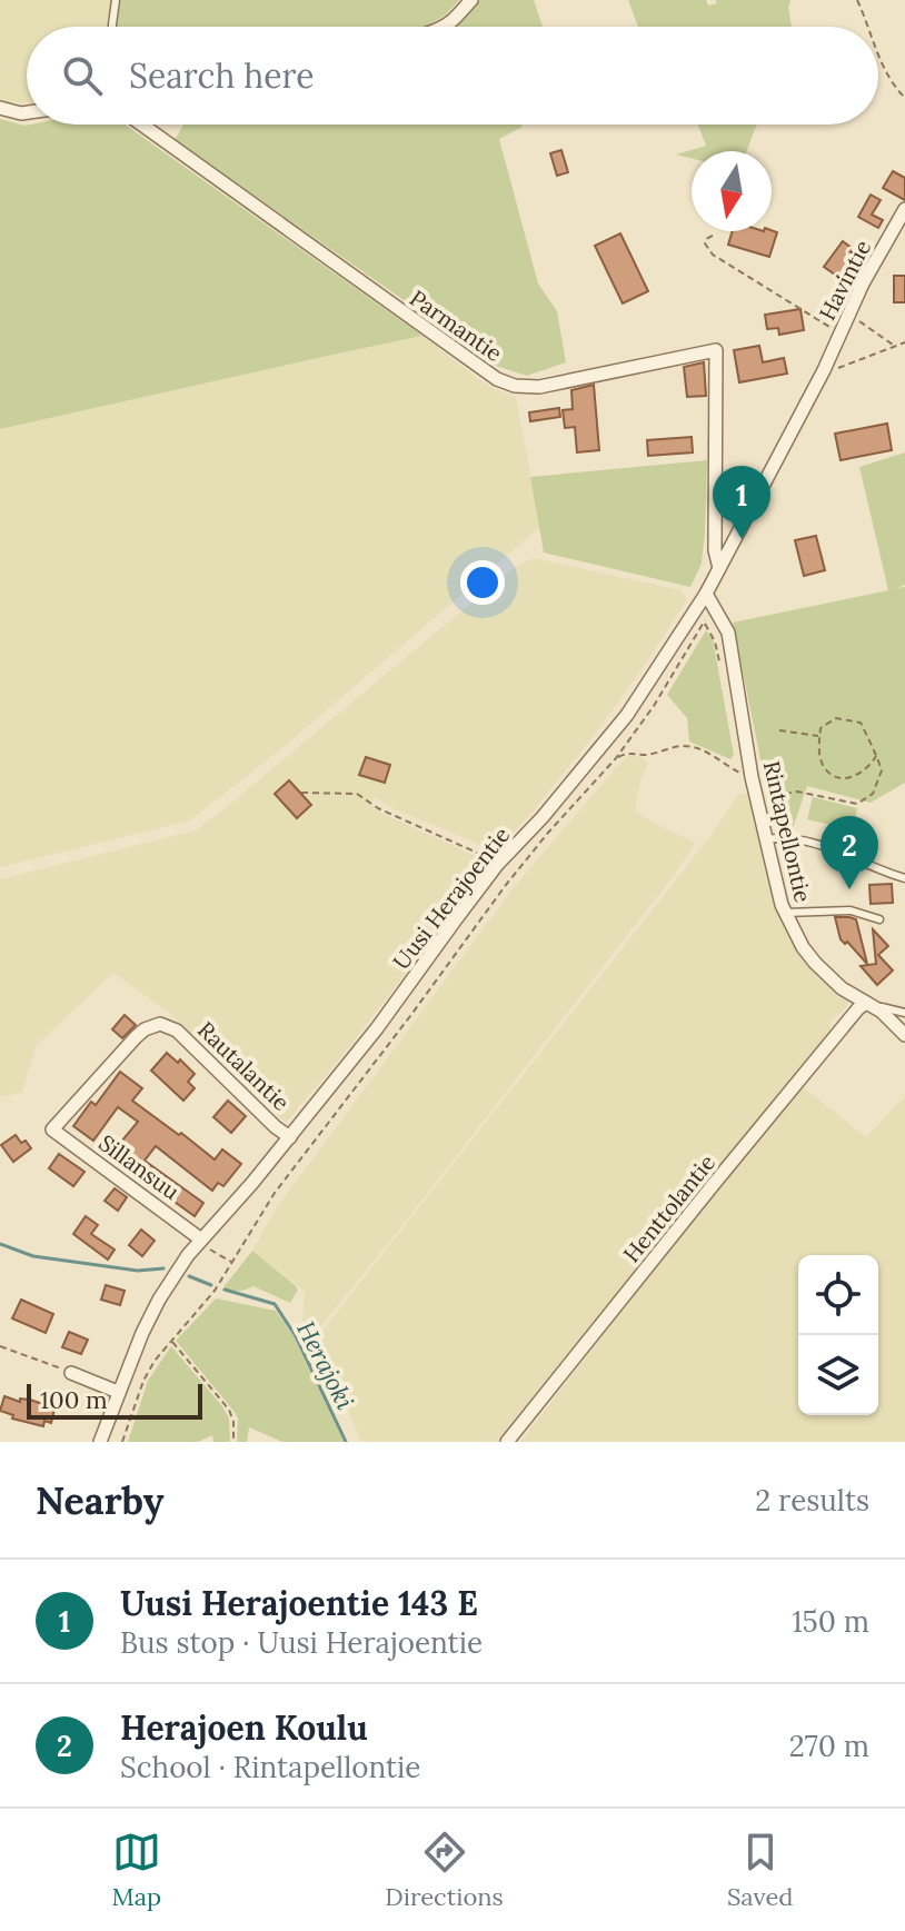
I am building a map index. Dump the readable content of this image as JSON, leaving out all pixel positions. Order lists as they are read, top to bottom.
{
  "streets": {
    "street": [
      "Havintie",
      "Parmantie",
      "Rintapellontie",
      "Uusi Herajoentie",
      "Rautalantie",
      "Sillansuu",
      "Henttolantie"
    ]
  },
  "crossings": [
    ["Havintie", "Uusi Herajoentie"],
    ["Parmantie", "Uusi Herajoentie"],
    ["Rintapellontie", "Uusi Herajoentie"],
    ["Rintapellontie", "Henttolantie"],
    ["Uusi Herajoentie", "Rautalantie"],
    ["Uusi Herajoentie", "Sillansuu"],
    ["Rautalantie", "Sillansuu"]
  ],
  "water": ["Herajoki"],
  "scale_bar": "100 m",
  "north": "bottom",
  "page": {
    "search": "Search here",
    "pins": ["1", "2"],
    "scale": "100 m",
    "heading": ["Nearby", "2 results"],
    "list": [
      {
        "mark": "1",
        "name": "Uusi Herajoentie 143 E",
        "note": "Bus stop · Uusi Herajoentie",
        "value": "150 m"
      },
      {
        "mark": "2",
        "name": "Herajoen Koulu",
        "note": "School · Rintapellontie",
        "value": "270 m"
      }
    ],
    "nav": ["Map", "Directions", "Saved"]
  }
}
